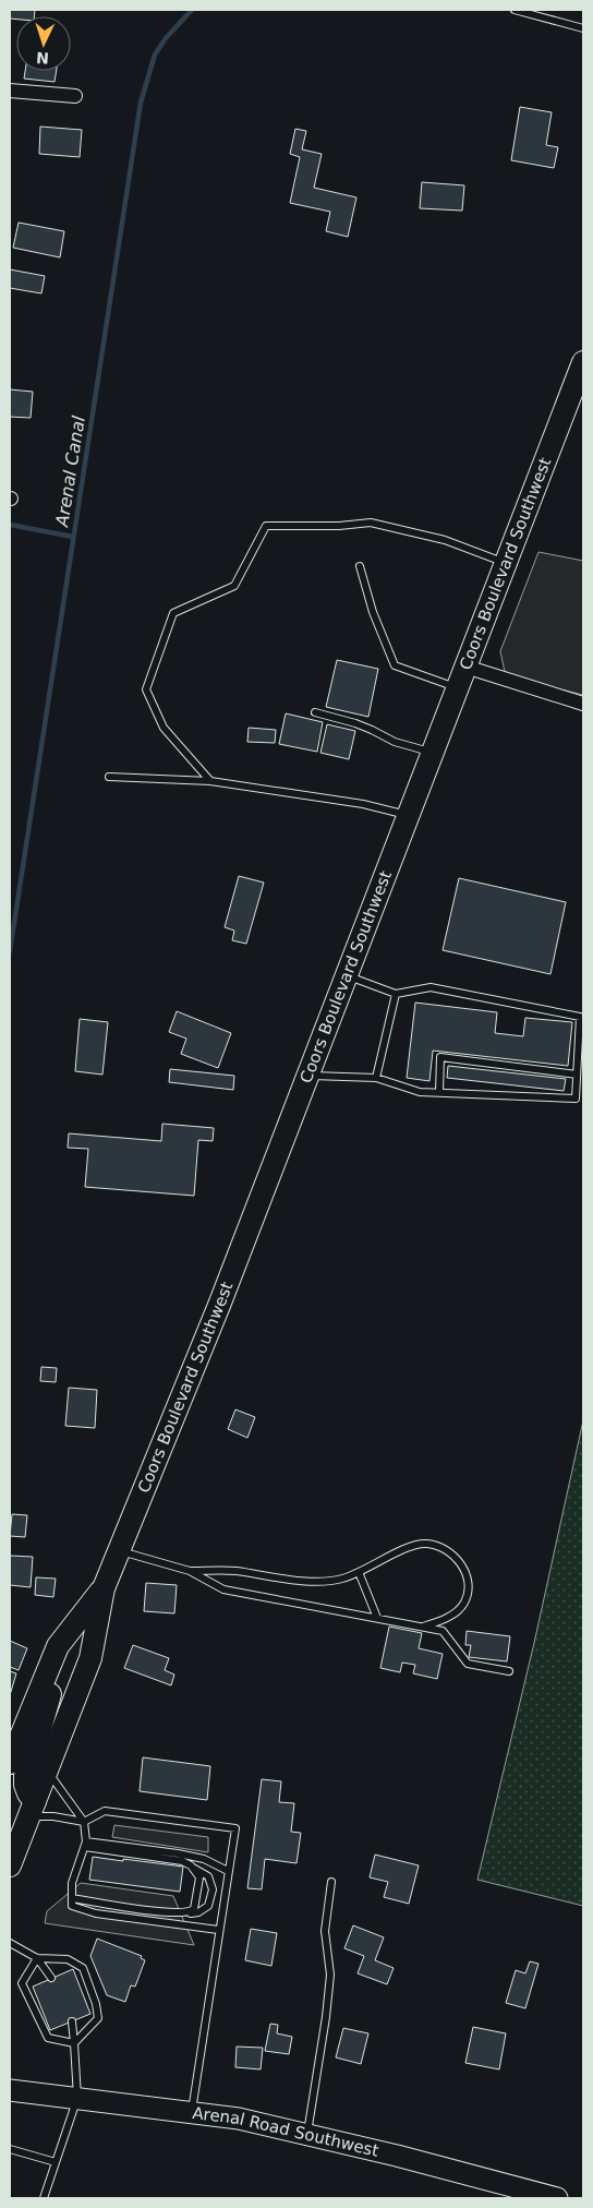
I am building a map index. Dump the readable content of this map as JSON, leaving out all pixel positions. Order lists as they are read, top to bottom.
{
  "streets": {
    "main road": ["Coors Boulevard Southwest", "Arenal Road Southwest"]
  },
  "water": ["Arenal Canal"],
  "north": "bottom"
}
